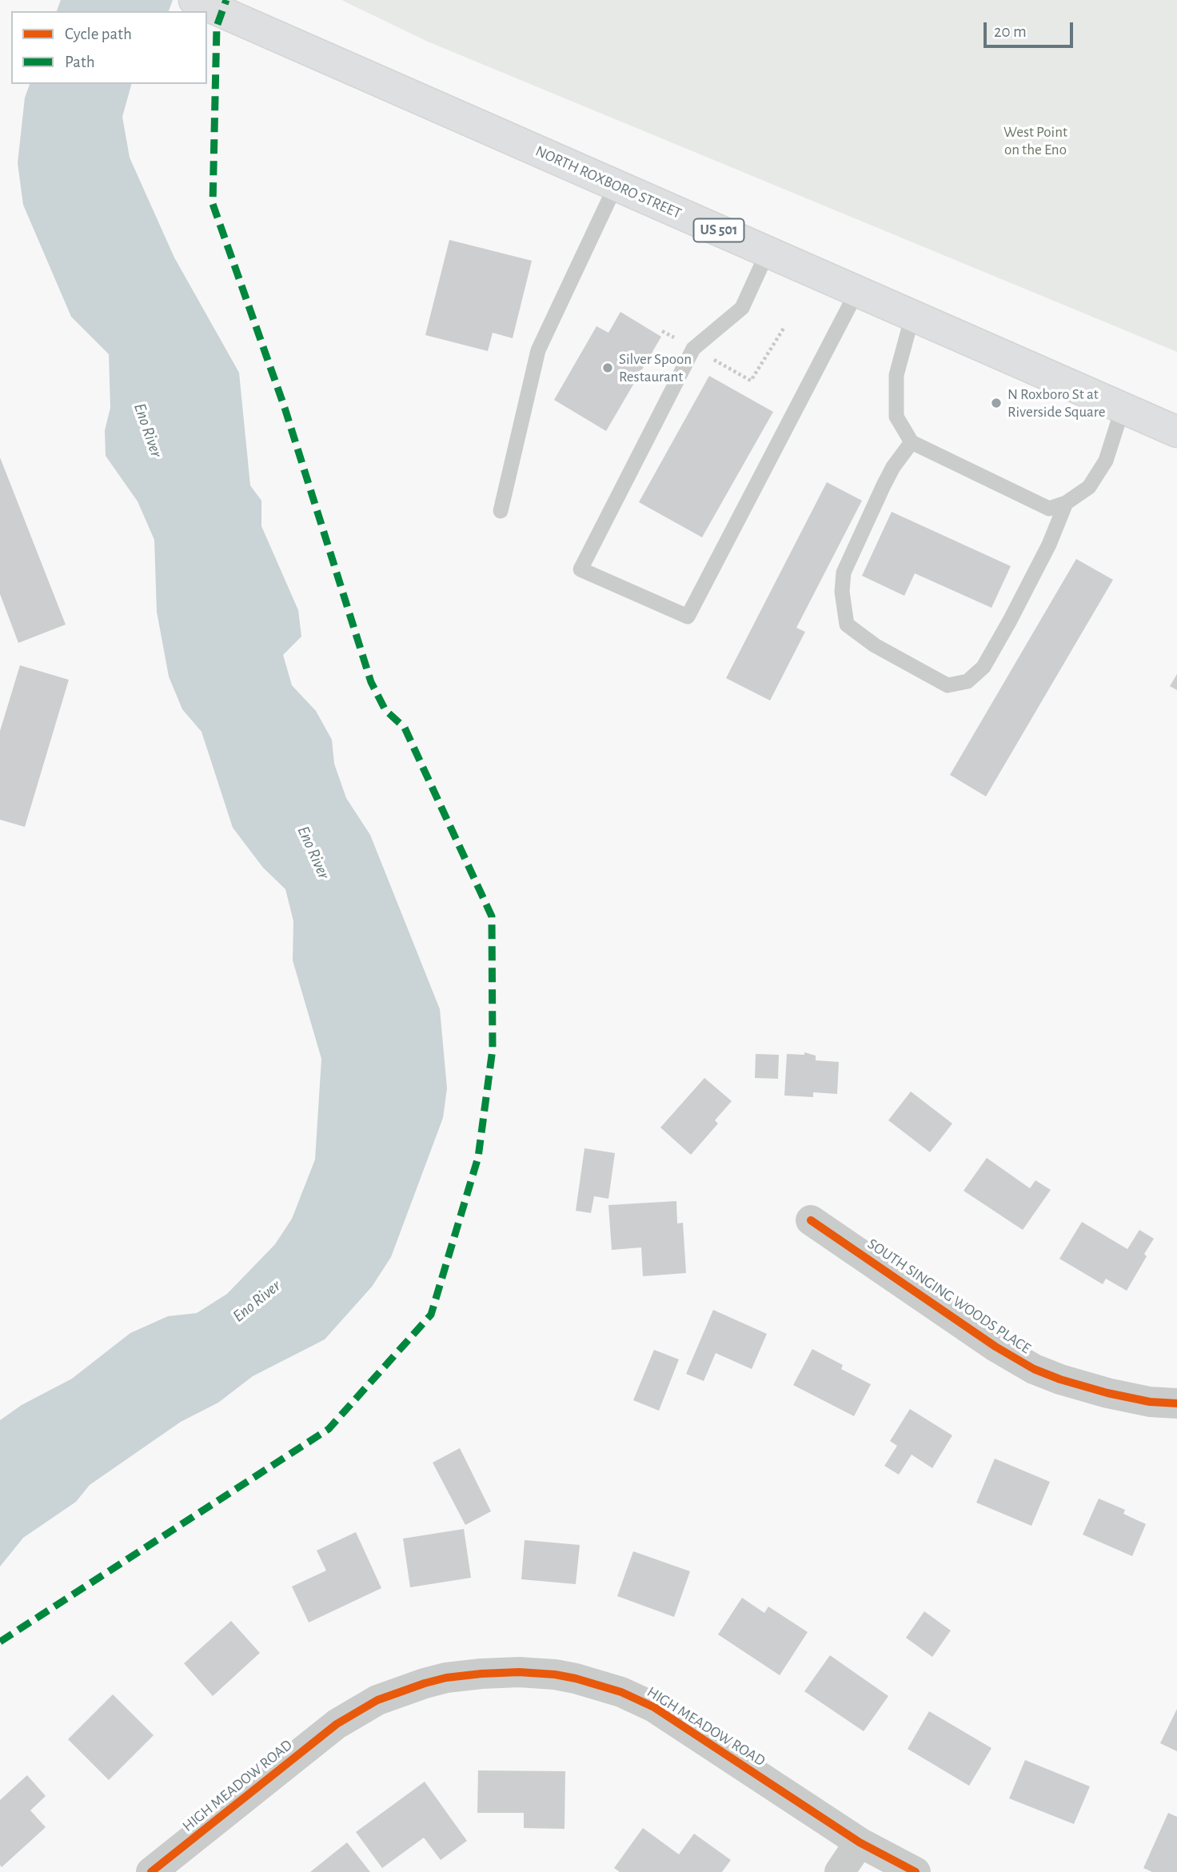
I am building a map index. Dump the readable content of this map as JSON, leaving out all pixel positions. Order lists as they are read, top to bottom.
{
  "streets": {
    "highway": ["NORTH ROXBORO STREET", "US 501"],
    "street": ["SOUTH SINGING WOODS PLACE", "HIGH MEADOW ROAD"]
  },
  "water": ["Eno River"],
  "parks": ["West Point on the Eno"],
  "places": ["Silver Spoon Restaurant", "N Roxboro St at Riverside Square"],
  "legend": ["Cycle path", "Path"],
  "scale_bar": "20 m"
}
